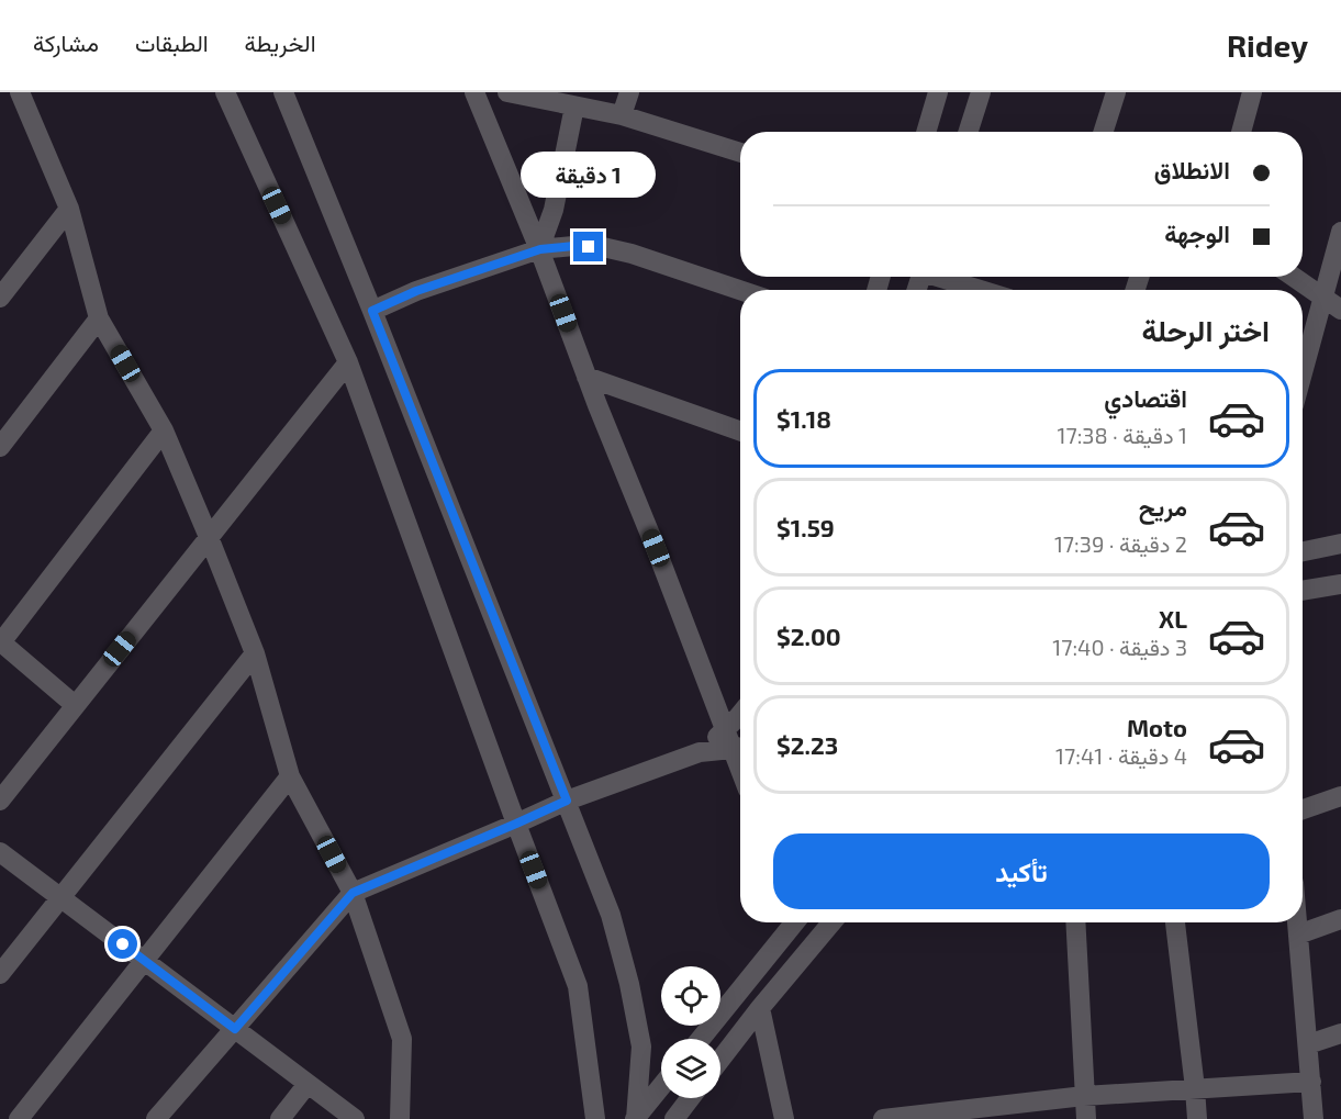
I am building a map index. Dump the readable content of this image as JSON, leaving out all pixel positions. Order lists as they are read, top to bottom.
{
  "page": {
    "header": "Ridey",
    "nav": ["الخريطة", "الطبقات", "مشاركة"],
    "banner": ["الانطلاق", "الوجهة"],
    "bubble": "1 دقيقة",
    "heading": "اختر الرحلة",
    "list": [
      {
        "name": "اقتصادي",
        "note": "1 دقيقة · 17:38",
        "value": "$1.18"
      },
      {
        "name": "مريح",
        "note": "2 دقيقة · 17:39",
        "value": "$1.59"
      },
      {
        "name": "XL",
        "note": "3 دقيقة · 17:40",
        "value": "$2.00"
      },
      {
        "name": "Moto",
        "note": "4 دقيقة · 17:41",
        "value": "$2.23"
      }
    ],
    "buttons": "تأكيد"
  }
}
